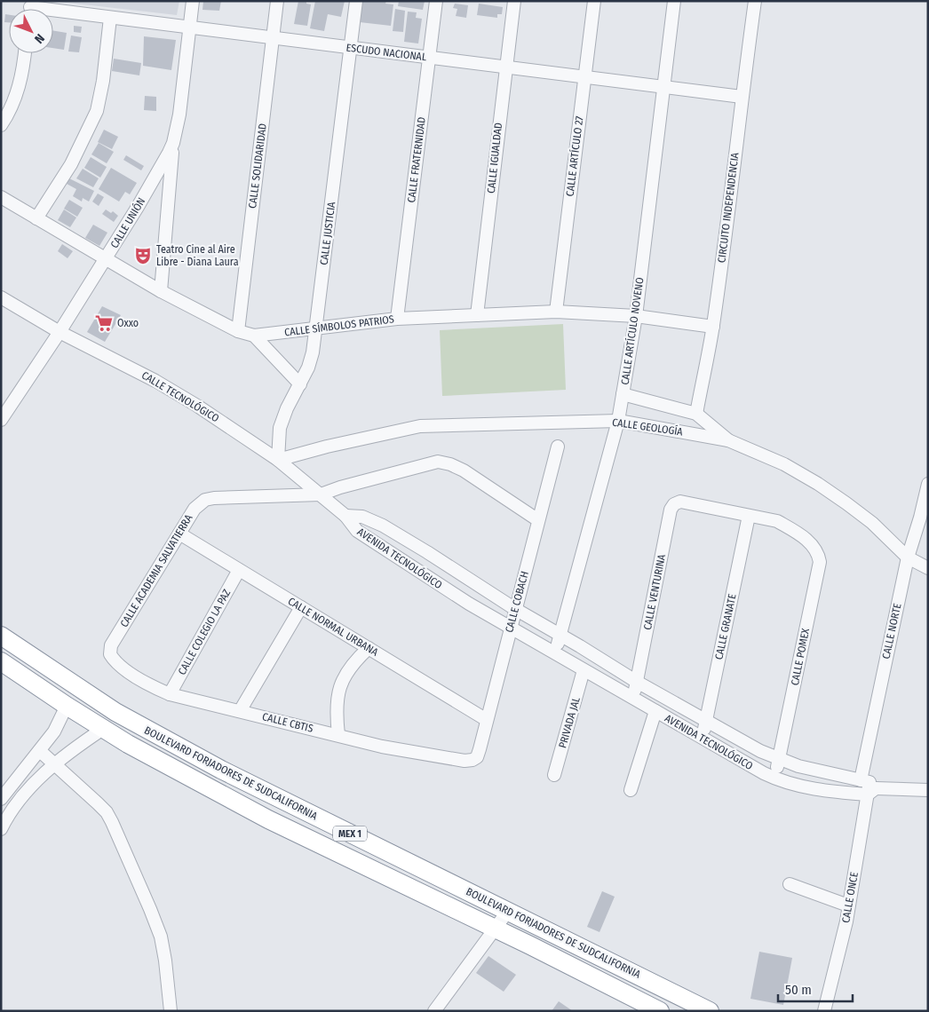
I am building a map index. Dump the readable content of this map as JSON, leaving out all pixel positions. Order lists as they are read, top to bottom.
{
  "streets": {
    "highway": ["BOULEVARD FORJADORES DE SUDCALIFORNIA", "MEX 1"],
    "street": [
      "ESCUDO NACIONAL",
      "CALLE ARTÍCULO 27",
      "CALLE IGUALDAD",
      "CALLE FRATERNIDAD",
      "CALLE SOLIDARIDAD",
      "CIRCUITO INDEPENDENCIA",
      "CALLE UNIÓN",
      "CALLE JUSTICIA",
      "CALLE SÍMBOLOS PATRIOS",
      "CALLE ARTÍCULO NOVENO",
      "CALLE TECNOLÓGICO",
      "CALLE GEOLOGÍA",
      "AVENIDA TECNOLÓGICO",
      "CALLE ACADEMIA SALVATIERRA",
      "CALLE VENTURINA",
      "CALLE COBACH",
      "CALLE NORMAL URBANA",
      "CALLE GRANATE",
      "CALLE NORTE",
      "CALLE COLEGIO LA PAZ",
      "CALLE POMEX",
      "CALLE CBTIS",
      "PRIVADA JAL",
      "CALLE ONCE"
    ]
  },
  "crossings": [
    ["ESCUDO NACIONAL", "CALLE ARTÍCULO 27"],
    ["ESCUDO NACIONAL", "CALLE IGUALDAD"],
    ["ESCUDO NACIONAL", "CALLE FRATERNIDAD"],
    ["ESCUDO NACIONAL", "CALLE SOLIDARIDAD"],
    ["ESCUDO NACIONAL", "CIRCUITO INDEPENDENCIA"],
    ["ESCUDO NACIONAL", "CALLE UNIÓN"],
    ["ESCUDO NACIONAL", "CALLE JUSTICIA"],
    ["ESCUDO NACIONAL", "CALLE ARTÍCULO NOVENO"],
    ["CALLE ARTÍCULO 27", "CALLE SÍMBOLOS PATRIOS"],
    ["CALLE IGUALDAD", "CALLE SÍMBOLOS PATRIOS"],
    ["CALLE FRATERNIDAD", "CALLE SÍMBOLOS PATRIOS"],
    ["CALLE SOLIDARIDAD", "CALLE SÍMBOLOS PATRIOS"],
    ["CIRCUITO INDEPENDENCIA", "CALLE SÍMBOLOS PATRIOS"],
    ["CALLE UNIÓN", "CALLE SÍMBOLOS PATRIOS"],
    ["CALLE UNIÓN", "CALLE TECNOLÓGICO"],
    ["CALLE JUSTICIA", "CALLE SÍMBOLOS PATRIOS"],
    ["CALLE JUSTICIA", "CALLE TECNOLÓGICO"],
    ["CALLE JUSTICIA", "CALLE GEOLOGÍA"],
    ["CALLE SÍMBOLOS PATRIOS", "CALLE ARTÍCULO NOVENO"],
    ["CALLE ARTÍCULO NOVENO", "CALLE GEOLOGÍA"],
    ["CALLE ARTÍCULO NOVENO", "AVENIDA TECNOLÓGICO"],
    ["CALLE TECNOLÓGICO", "CALLE GEOLOGÍA"],
    ["CALLE TECNOLÓGICO", "AVENIDA TECNOLÓGICO"],
    ["CALLE TECNOLÓGICO", "CALLE ACADEMIA SALVATIERRA"],
    ["CALLE GEOLOGÍA", "CALLE NORTE"],
    ["AVENIDA TECNOLÓGICO", "CALLE VENTURINA"],
    ["AVENIDA TECNOLÓGICO", "CALLE COBACH"],
    ["AVENIDA TECNOLÓGICO", "CALLE GRANATE"],
    ["AVENIDA TECNOLÓGICO", "CALLE NORTE"],
    ["AVENIDA TECNOLÓGICO", "CALLE POMEX"],
    ["AVENIDA TECNOLÓGICO", "PRIVADA JAL"],
    ["AVENIDA TECNOLÓGICO", "CALLE ONCE"],
    ["CALLE ACADEMIA SALVATIERRA", "CALLE NORMAL URBANA"],
    ["CALLE ACADEMIA SALVATIERRA", "CALLE CBTIS"],
    ["CALLE VENTURINA", "CALLE GRANATE"],
    ["CALLE VENTURINA", "CALLE POMEX"],
    ["CALLE COBACH", "CALLE NORMAL URBANA"],
    ["CALLE COBACH", "CALLE CBTIS"],
    ["CALLE NORMAL URBANA", "CALLE COLEGIO LA PAZ"],
    ["CALLE GRANATE", "CALLE POMEX"],
    ["CALLE NORTE", "CALLE ONCE"],
    ["CALLE COLEGIO LA PAZ", "CALLE CBTIS"]
  ],
  "places": {
    "theatre": ["Teatro Cine al Aire Libre - Diana Laura"],
    "supermarket": ["Oxxo"]
  },
  "scale_bar": "50 m",
  "north": "bottom right"
}
